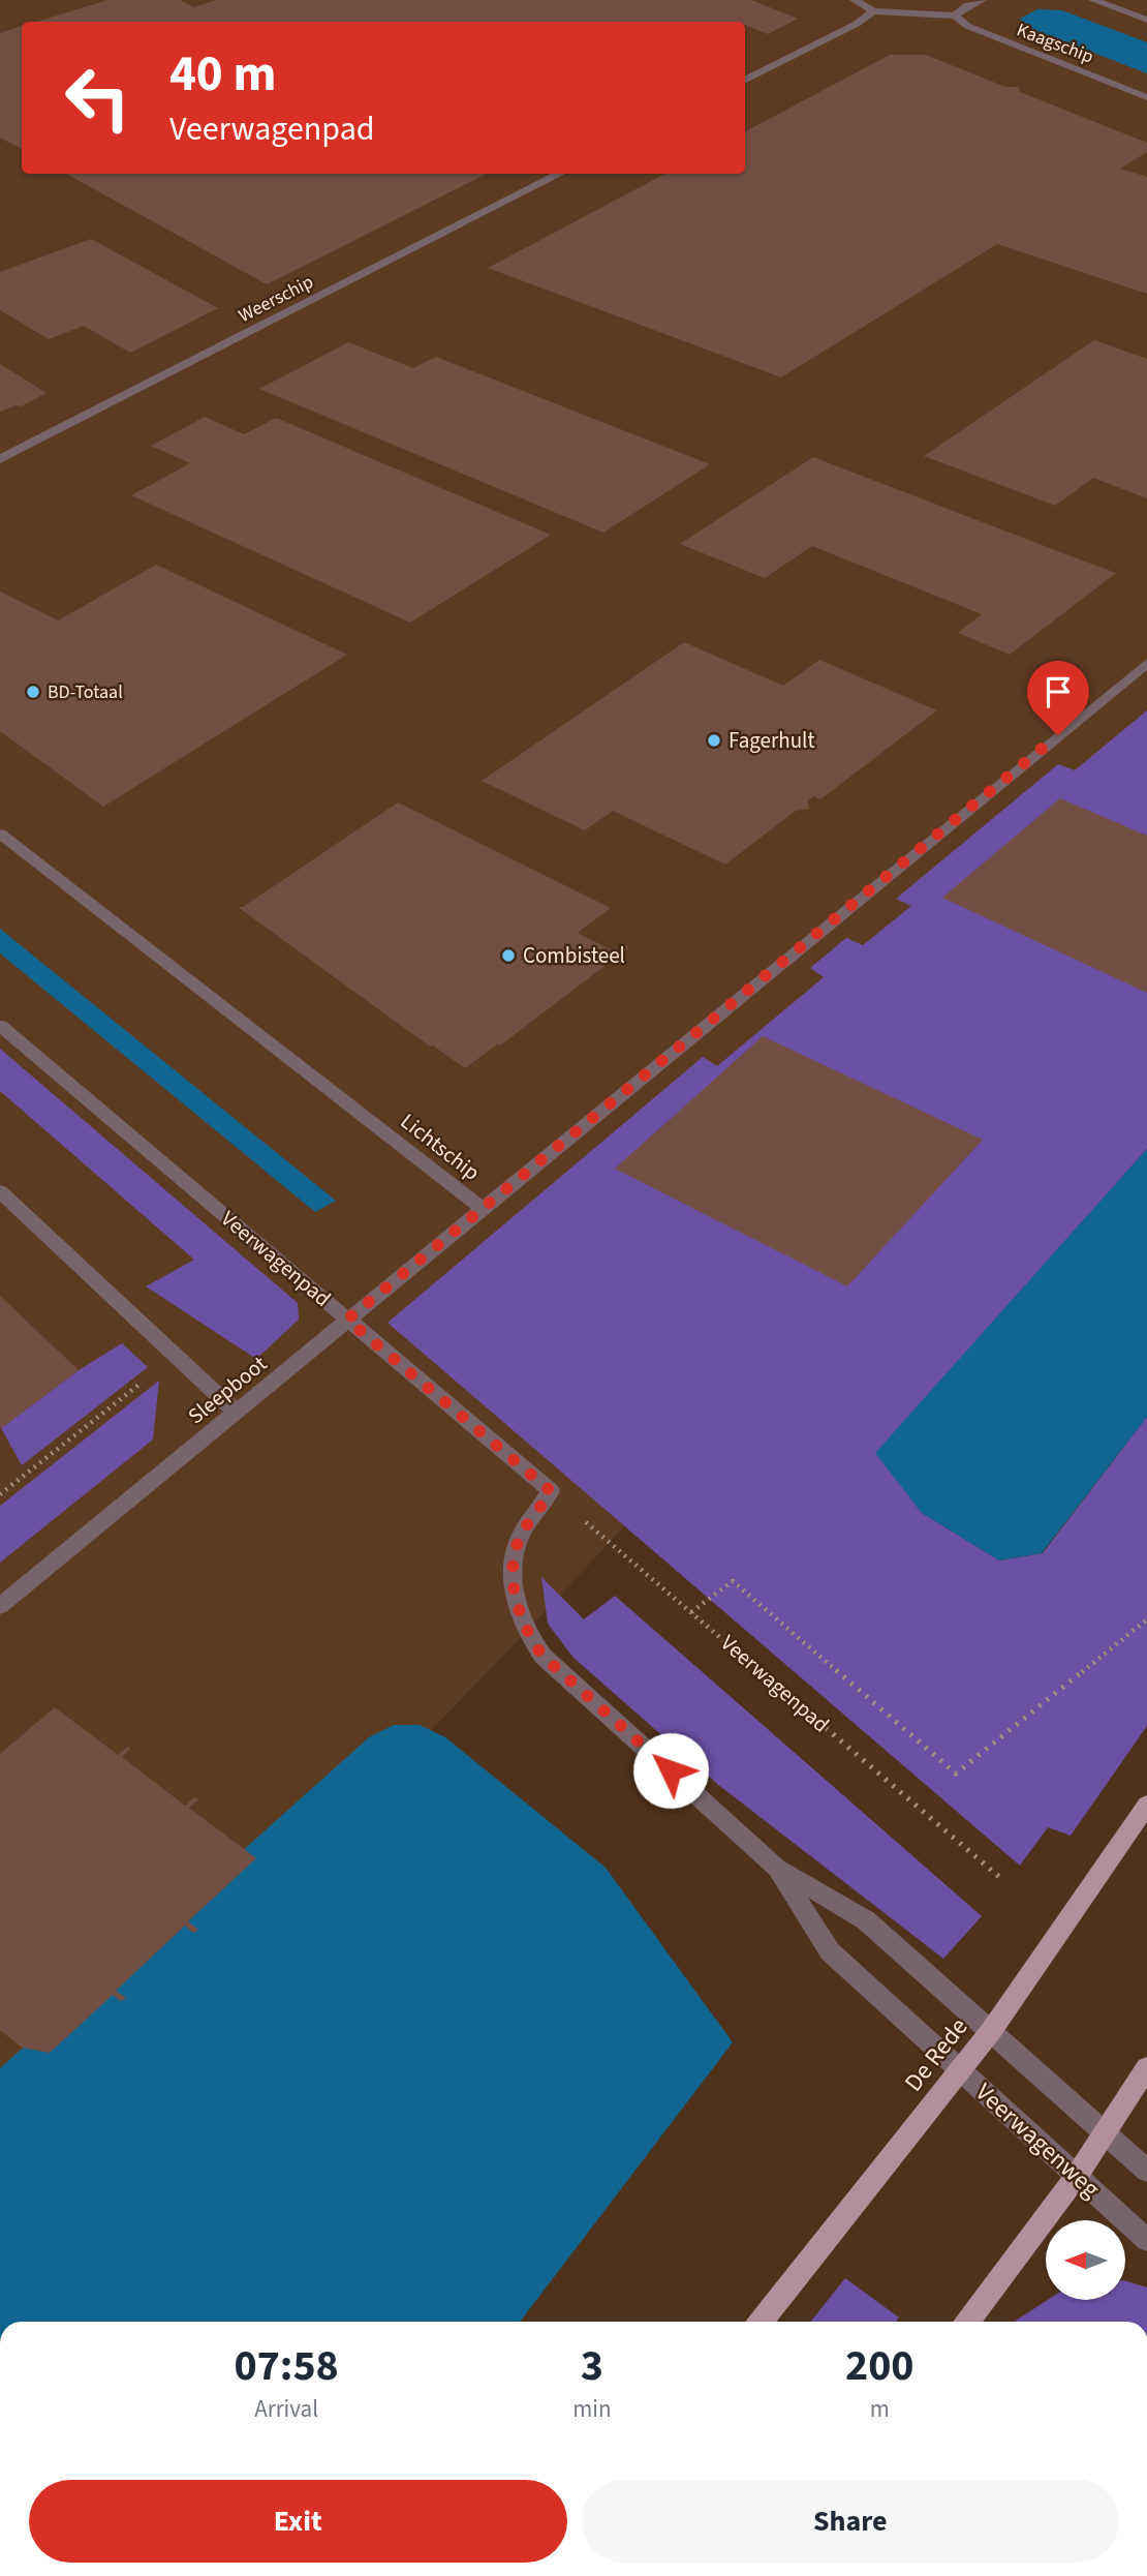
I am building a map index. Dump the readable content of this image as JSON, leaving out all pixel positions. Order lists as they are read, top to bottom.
{
  "streets": {
    "main road": ["De Rede"],
    "street": [
      "Kaagschip",
      "Weerschip",
      "Lichtschip",
      "Veerwagenpad",
      "Sleepboot",
      "Veerwagenweg"
    ]
  },
  "crossings": [
    ["Lichtschip", "Sleepboot"],
    ["Veerwagenpad", "Sleepboot"],
    ["De Rede", "Veerwagenweg"]
  ],
  "places": ["BD-Totaal", "Fagerhult", "Combisteel"],
  "north": "left",
  "page": {
    "turn": ["40 m", "Veerwagenpad"],
    "eta": [
      "07:58",
      "Arrival",
      "3",
      "min",
      "200",
      "m"
    ],
    "buttons": ["Exit", "Share"]
  }
}
